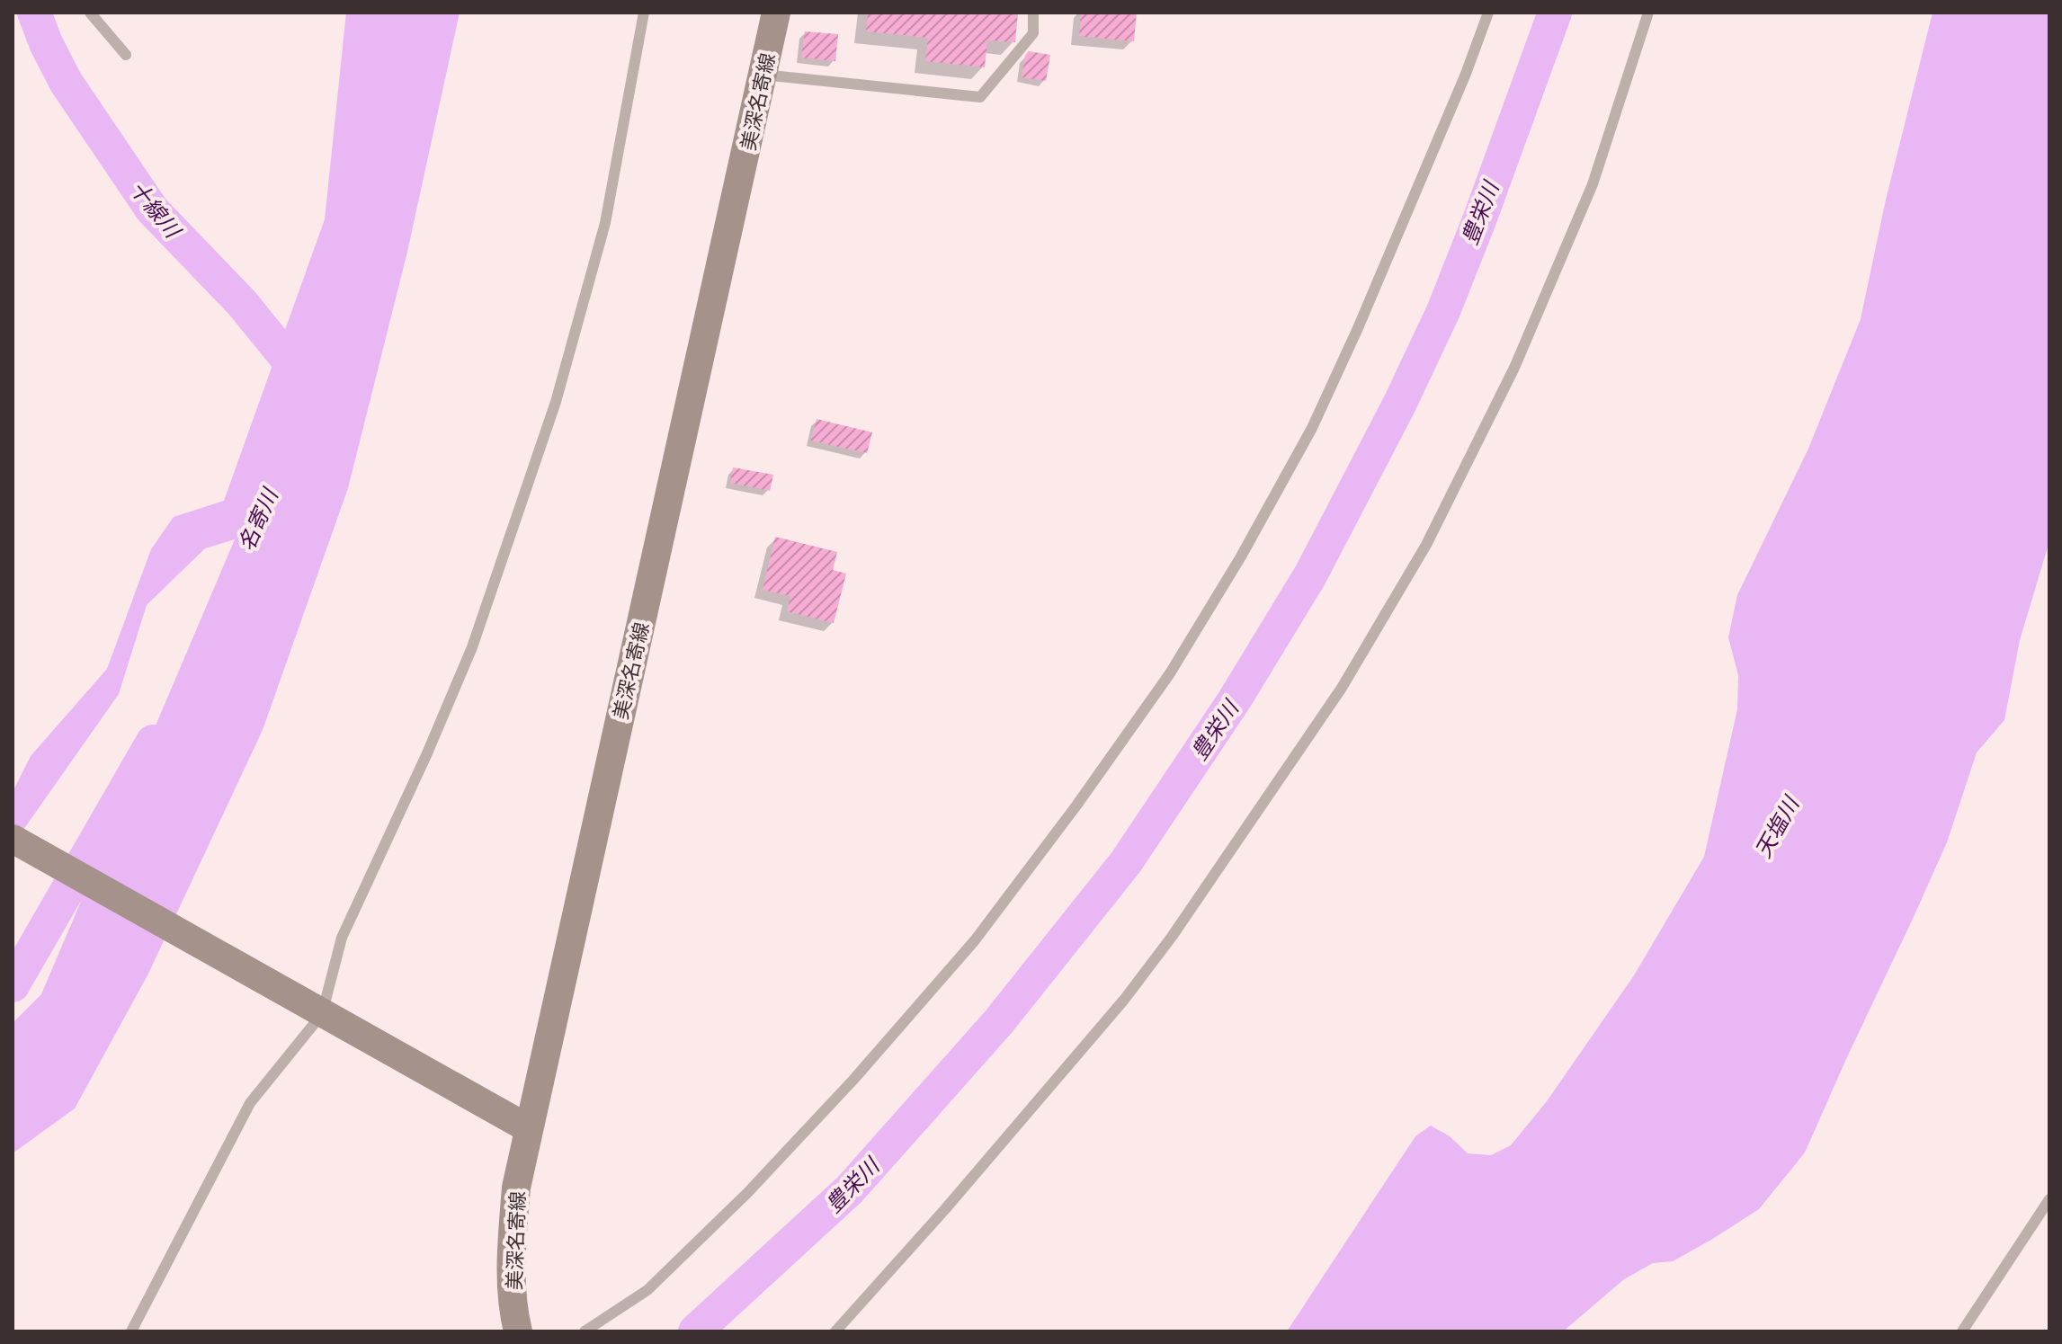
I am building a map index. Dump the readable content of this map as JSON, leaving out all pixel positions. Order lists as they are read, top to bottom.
{
  "streets": {
    "main road": ["美深名寄線"]
  },
  "water": [
    "十線川",
    "豊栄川",
    "名寄川",
    "天塩川"
  ]
}
